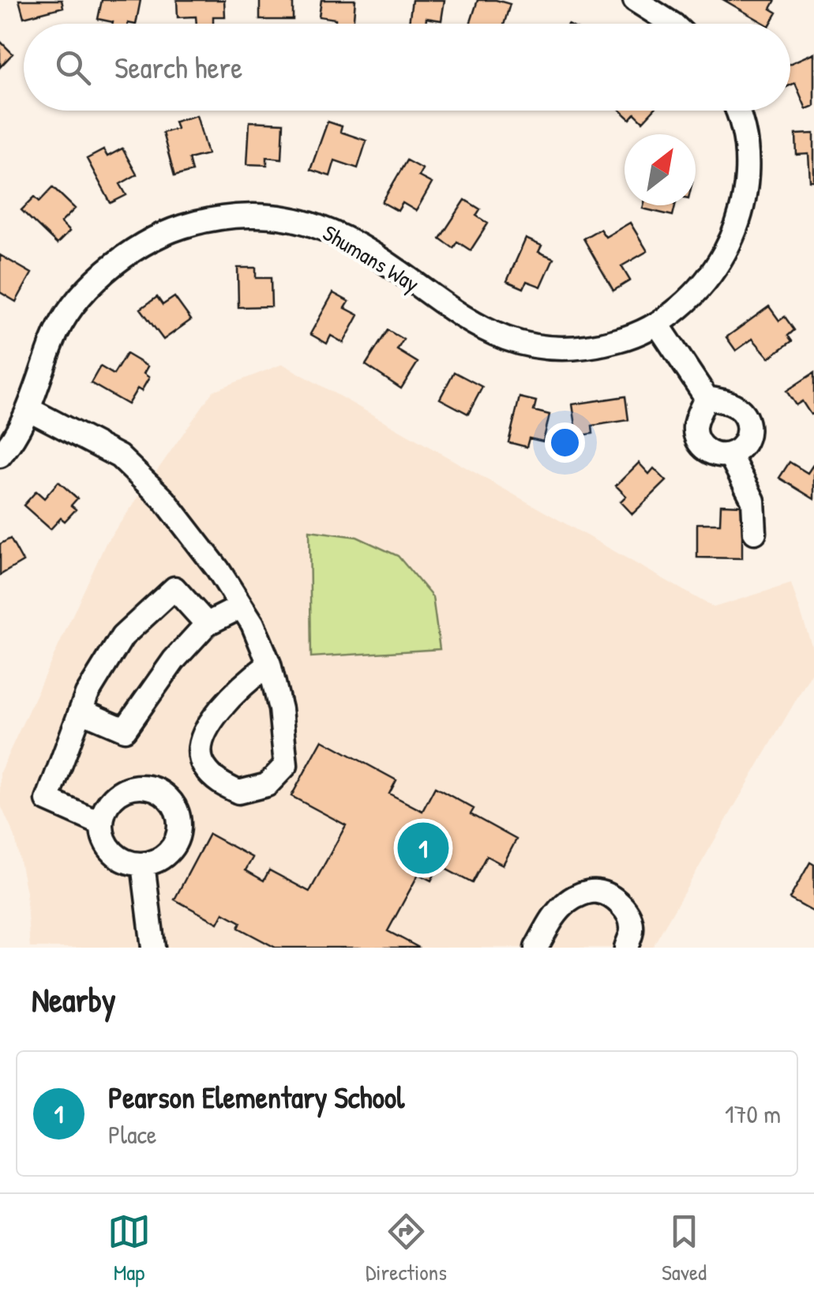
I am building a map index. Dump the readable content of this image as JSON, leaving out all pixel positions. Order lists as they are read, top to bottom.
{
  "streets": {
    "street": ["Shumans Way"]
  },
  "north": "top right",
  "page": {
    "search": "Search here",
    "pins": "1",
    "heading": "Nearby",
    "list": [
      {
        "mark": "1",
        "name": "Pearson Elementary School",
        "note": "Place",
        "value": "170 m"
      }
    ],
    "nav": ["Map", "Directions", "Saved"]
  }
}
